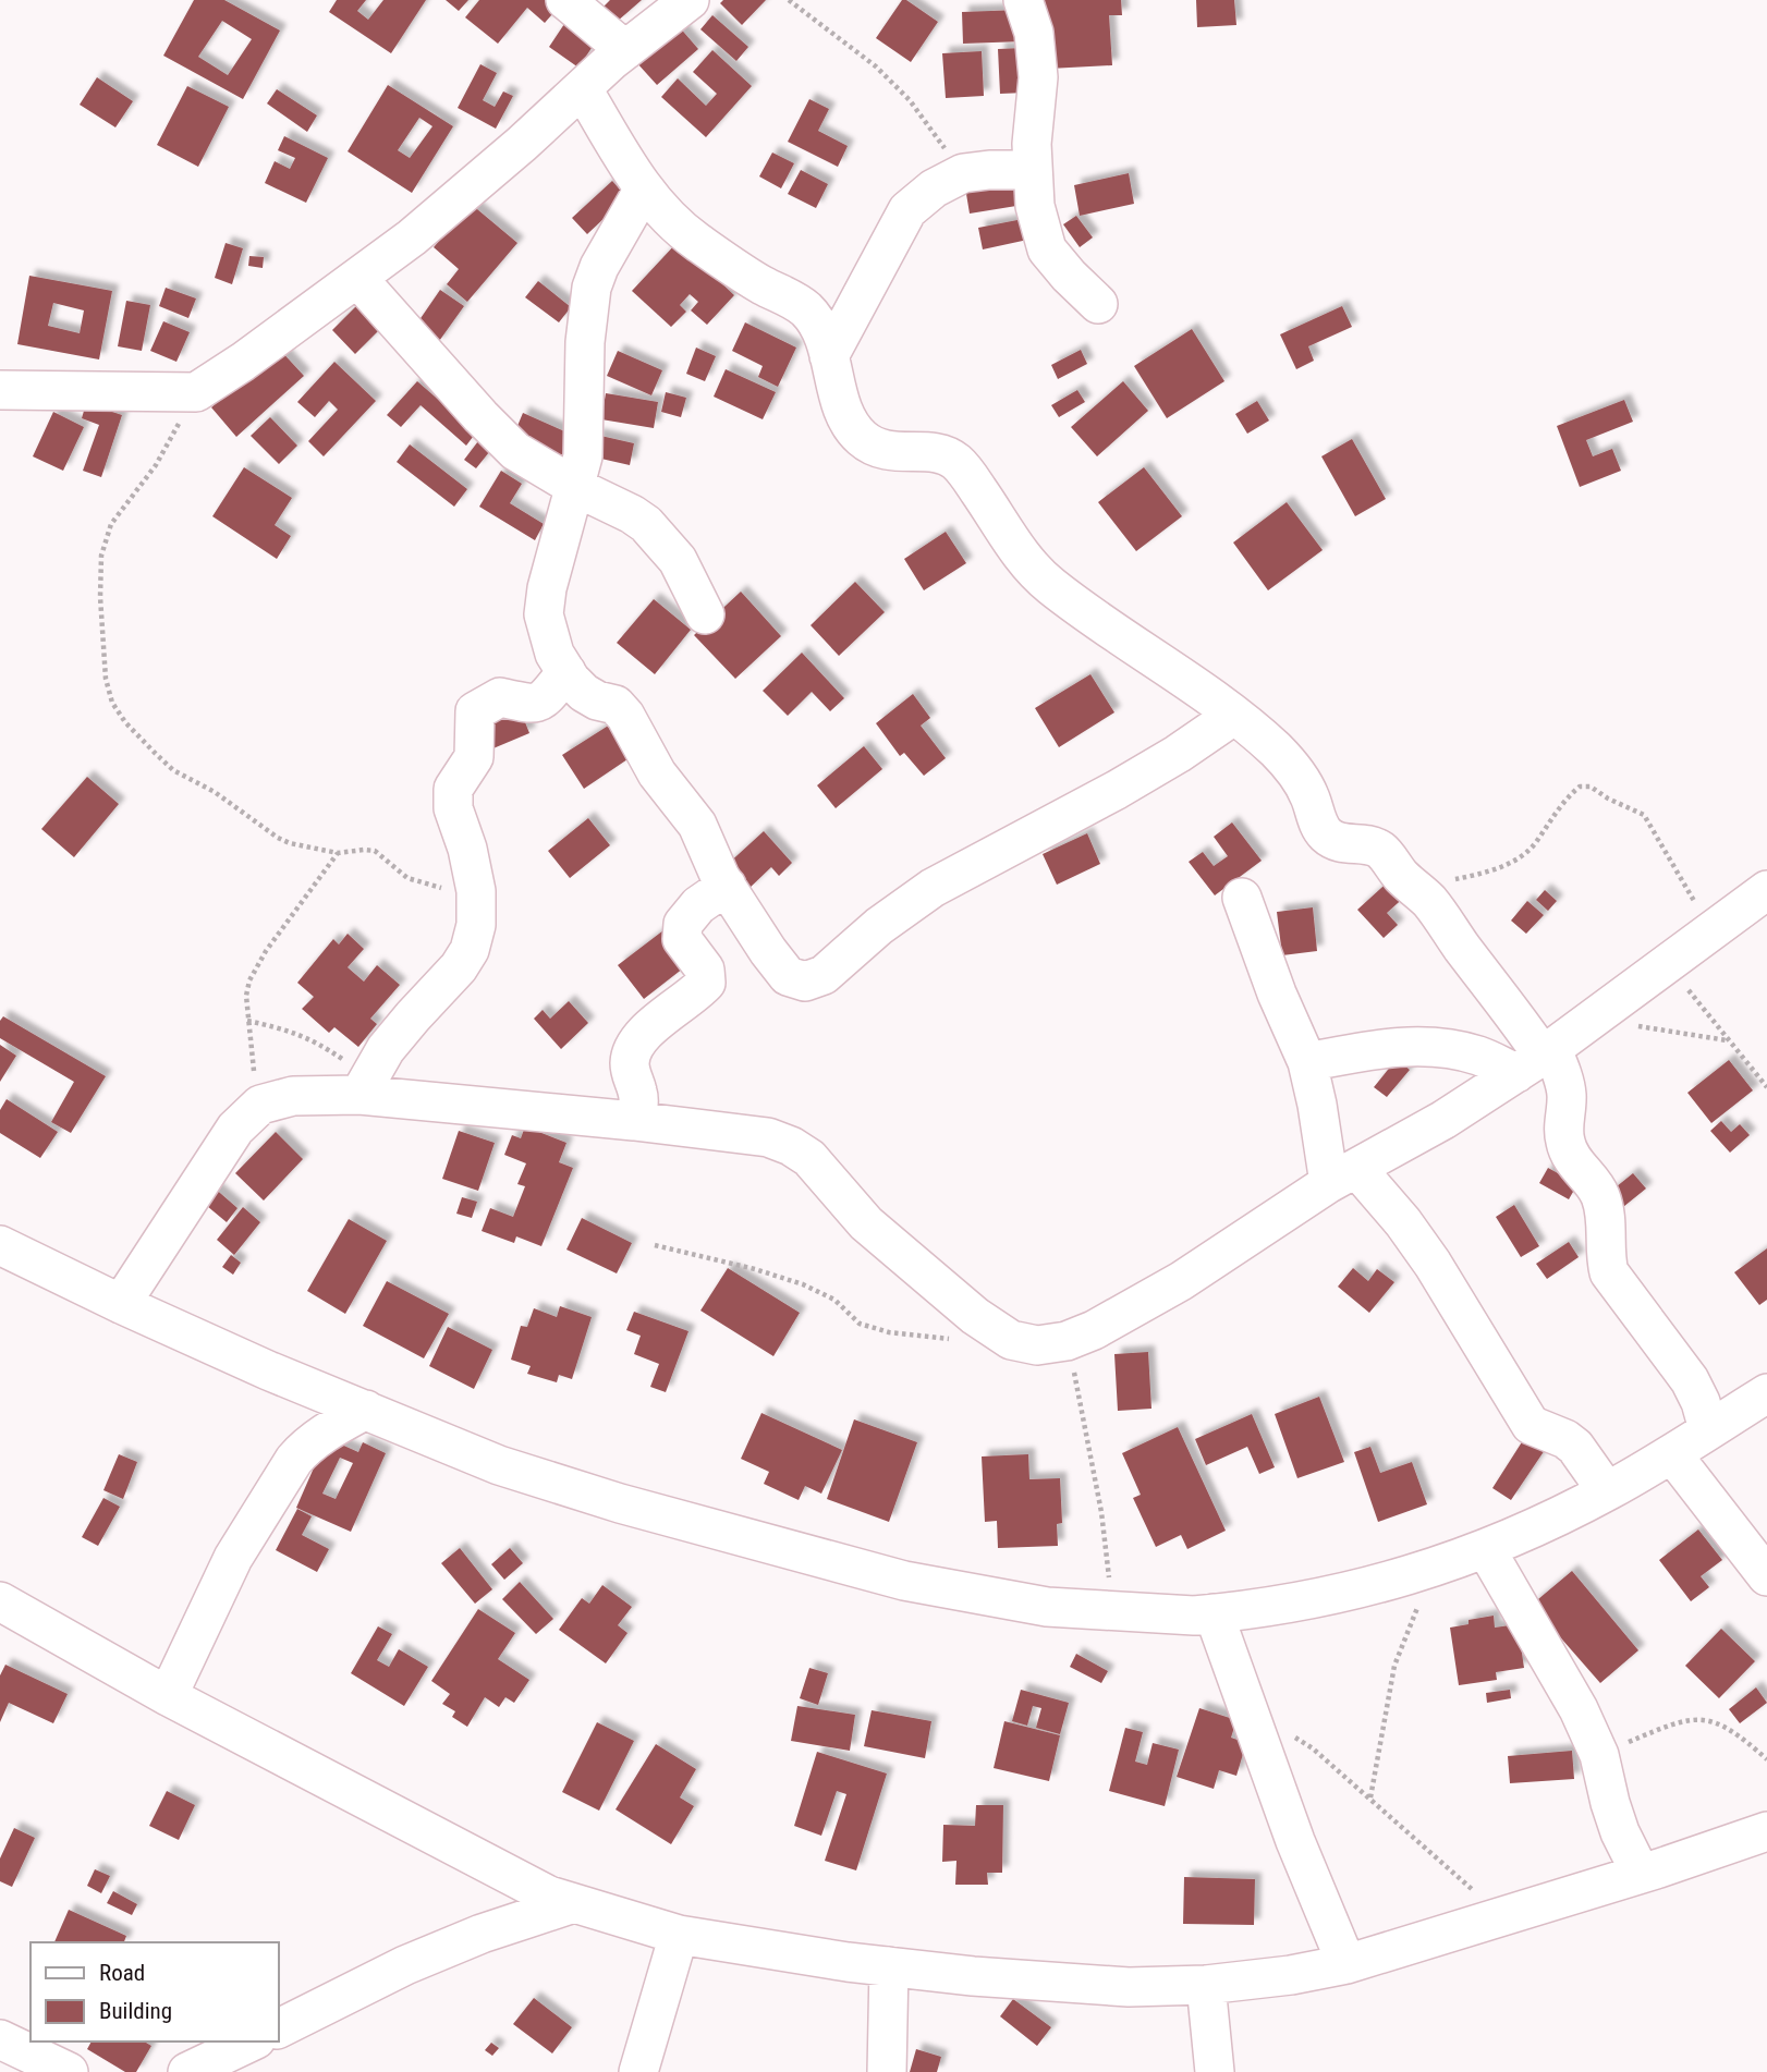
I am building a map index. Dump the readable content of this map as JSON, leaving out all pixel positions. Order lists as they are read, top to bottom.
{
  "legend": ["Road", "Building"]
}
